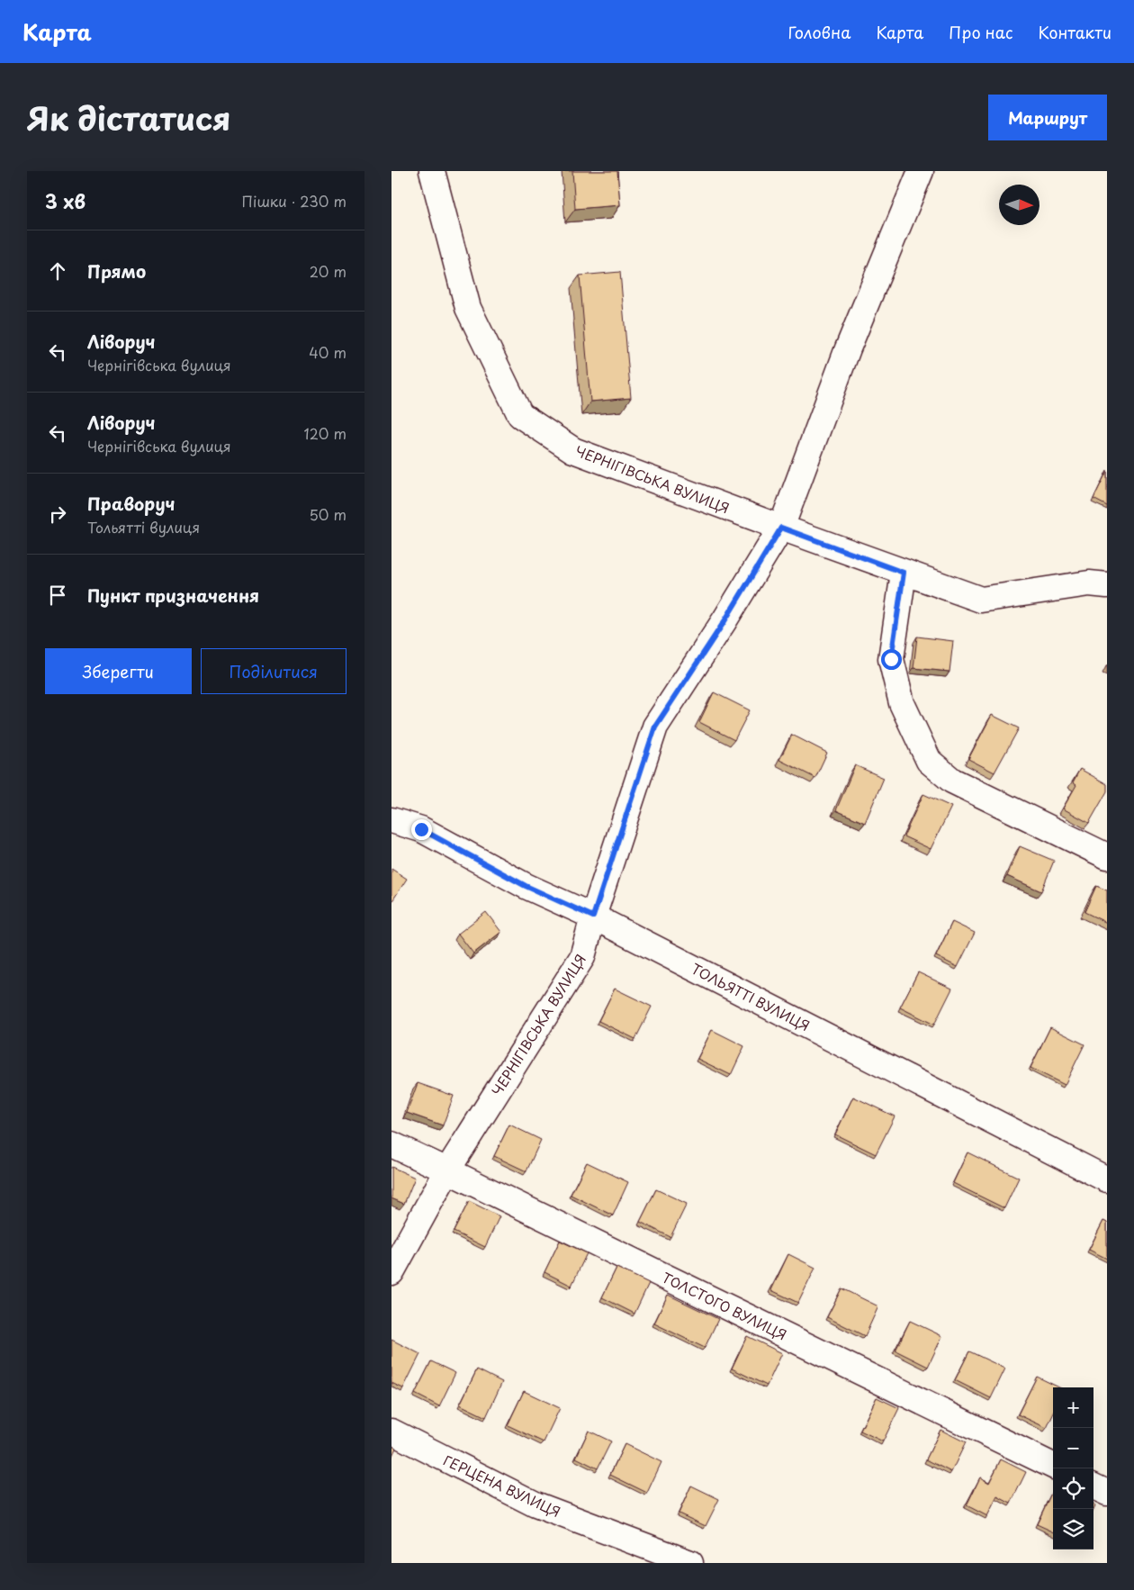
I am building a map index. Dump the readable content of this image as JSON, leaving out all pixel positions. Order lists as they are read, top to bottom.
{
  "streets": {
    "street": [
      "ЧЕРНІГІВСЬКА ВУЛИЦЯ",
      "ТОЛЬЯТТІ ВУЛИЦЯ",
      "ТОЛСТОГО ВУЛИЦЯ",
      "ГЕРЦЕНА ВУЛИЦЯ"
    ]
  },
  "crossings": [
    ["ЧЕРНІГІВСЬКА ВУЛИЦЯ", "ТОЛЬЯТТІ ВУЛИЦЯ"],
    ["ЧЕРНІГІВСЬКА ВУЛИЦЯ", "ТОЛСТОГО ВУЛИЦЯ"]
  ],
  "north": "right",
  "page": {
    "header": "Карта",
    "nav": [
      "Головна",
      "Карта",
      "Про нас",
      "Контакти"
    ],
    "title": "Як дістатися",
    "buttons": [
      "Маршрут",
      ["Зберегти", "Поділитися"]
    ],
    "heading": ["3 хв", "Пішки · 230 m"],
    "list": [
      ["Прямо", "20 m"],
      ["Ліворуч", "Чернігівська вулиця", "40 m"],
      ["Ліворуч", "Чернігівська вулиця", "120 m"],
      ["Праворуч", "Тольятті вулиця", "50 m"],
      "Пункт призначення"
    ],
    "map_buttons": ["+", "−"]
  }
}
